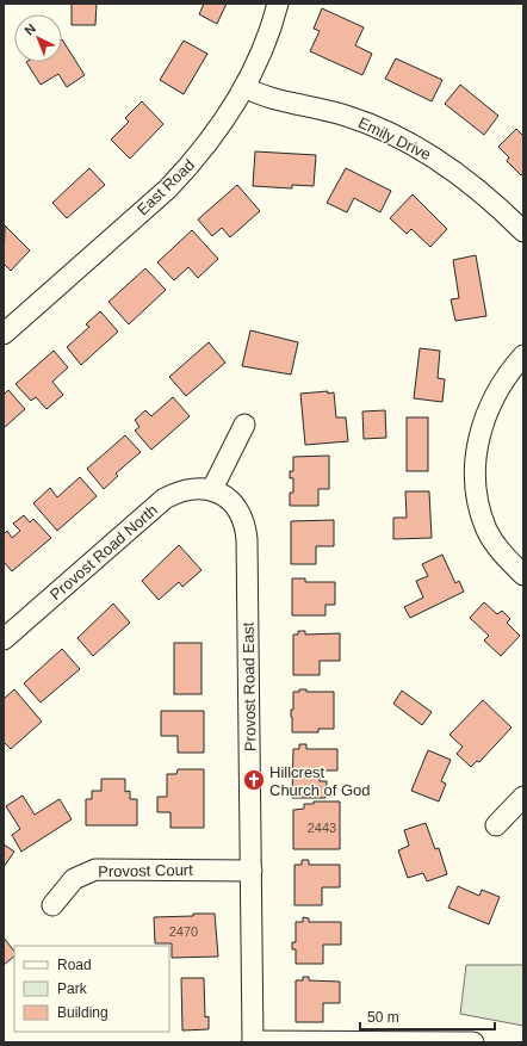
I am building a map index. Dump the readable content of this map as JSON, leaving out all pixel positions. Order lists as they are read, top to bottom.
{
  "streets": {
    "street": [
      "Emily Drive",
      "East Road",
      "Provost Road North",
      "Provost Road East",
      "Provost Court"
    ]
  },
  "crossings": [
    ["Emily Drive", "East Road"],
    ["Provost Road North", "Provost Road East"],
    ["Provost Road East", "Provost Court"]
  ],
  "places": {
    "church": ["Hillcrest Church of God"]
  },
  "house_numbers": ["2443", "2470"],
  "legend": ["Road", "Park", "Building"],
  "scale_bar": "50 m",
  "north": "top left"
}
